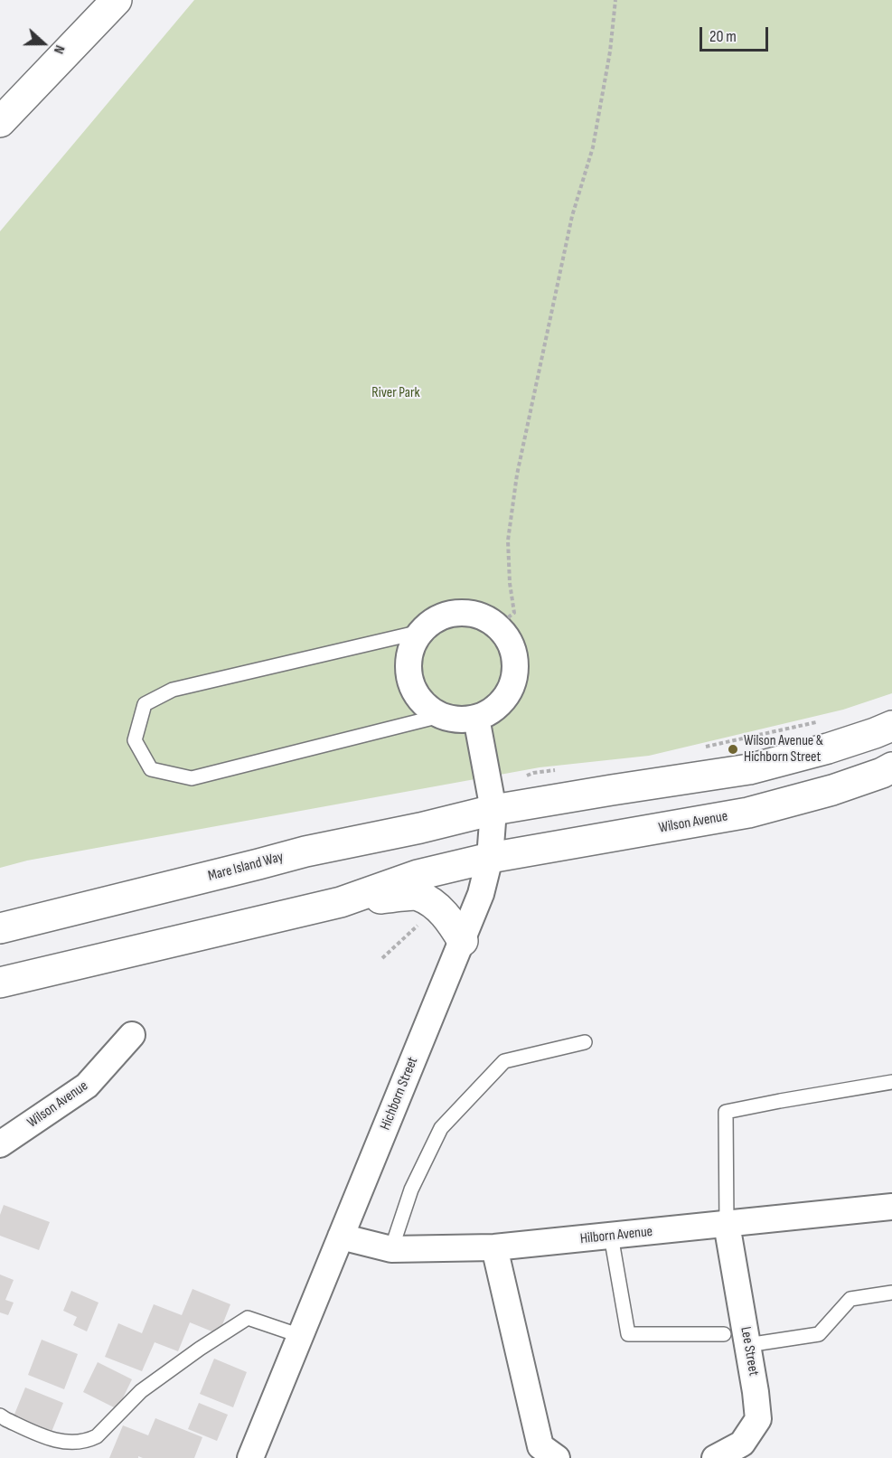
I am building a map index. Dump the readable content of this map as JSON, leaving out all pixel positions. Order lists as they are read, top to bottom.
{
  "streets": {
    "main road": ["Wilson Avenue", "Mare Island Way"],
    "street": ["Hichborn Street", "Hilborn Avenue", "Lee Street"]
  },
  "crossings": [
    ["Wilson Avenue", "Hichborn Street"],
    ["Mare Island Way", "Hichborn Street"],
    ["Hichborn Street", "Hilborn Avenue"],
    ["Hilborn Avenue", "Lee Street"]
  ],
  "parks": ["River Park"],
  "places": ["Wilson Avenue & Hichborn Street"],
  "scale_bar": "20 m",
  "north": "right"
}
